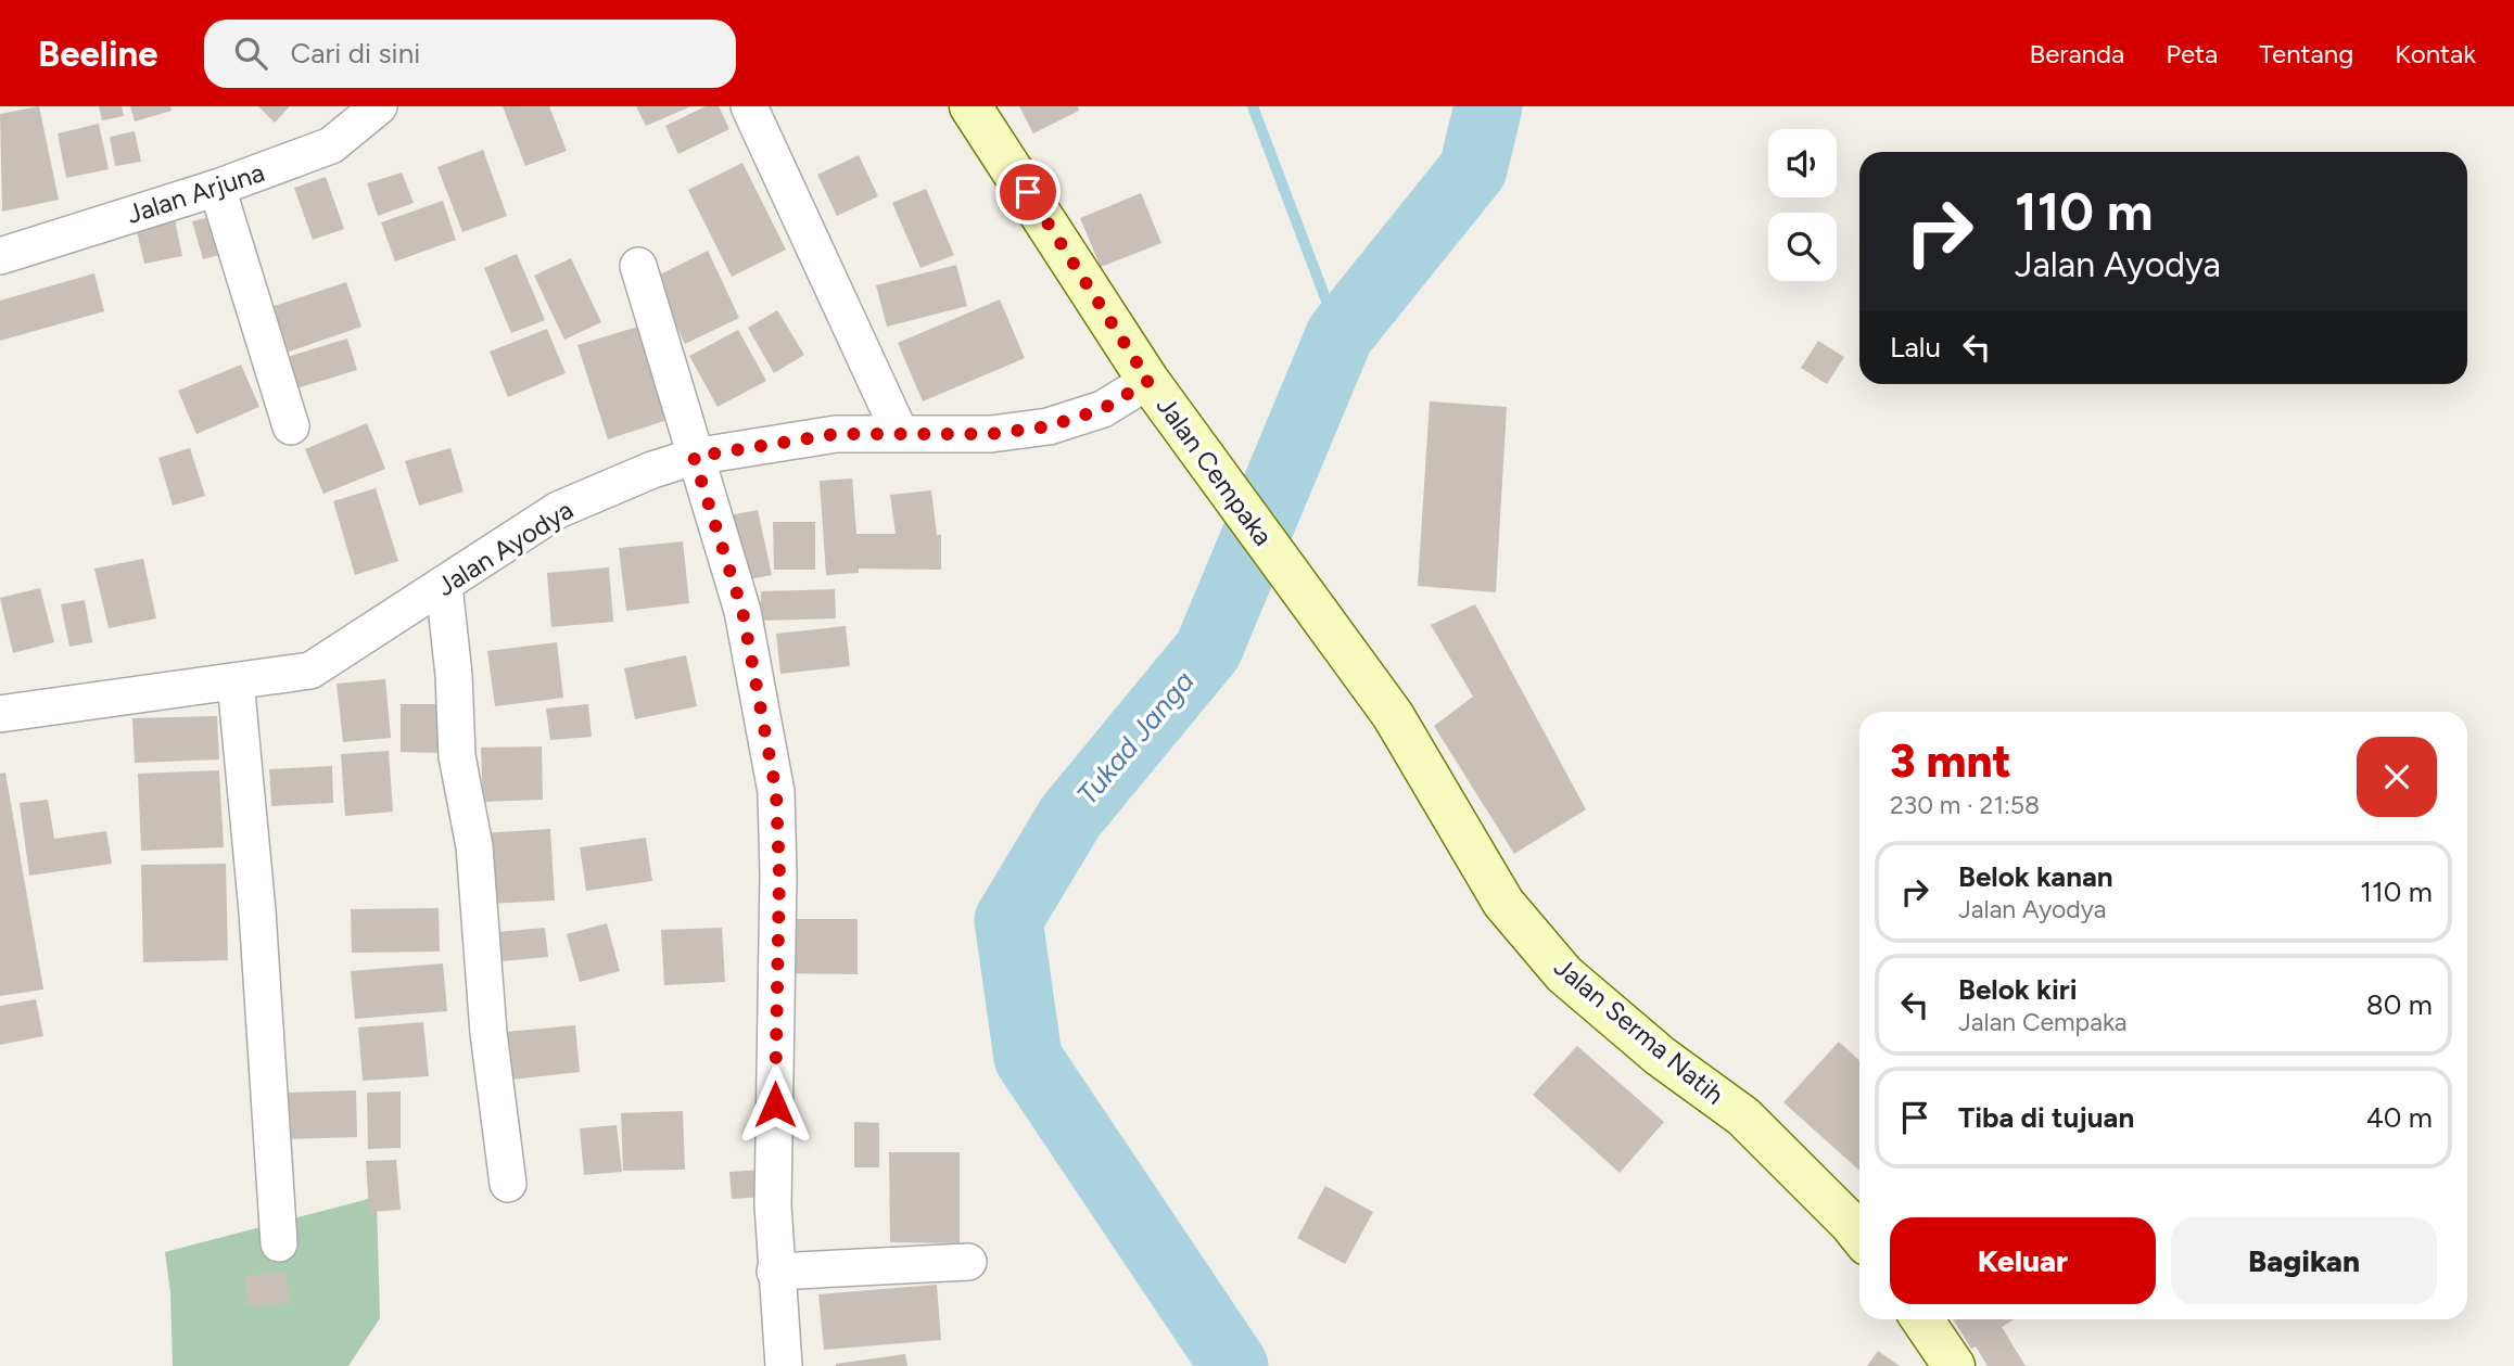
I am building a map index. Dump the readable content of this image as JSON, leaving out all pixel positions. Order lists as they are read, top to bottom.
{
  "streets": {
    "street": [
      "Jalan Arjuna",
      "Jalan Cempaka",
      "Jalan Ayodya",
      "Jalan Serma Natih"
    ]
  },
  "crossings": [
    ["Jalan Cempaka", "Jalan Ayodya"],
    ["Jalan Cempaka", "Jalan Serma Natih"]
  ],
  "water": ["Tukad Janga"],
  "page": {
    "header": "Beeline",
    "search": "Cari di sini",
    "nav": [
      "Beranda",
      "Peta",
      "Tentang",
      "Kontak"
    ],
    "turn": ["110 m", "Jalan Ayodya"],
    "then": "Lalu",
    "heading": ["3 mnt", "230 m · 21:58"],
    "list": [
      {
        "name": "Belok kanan",
        "note": "Jalan Ayodya",
        "value": "110 m"
      },
      {
        "name": "Belok kiri",
        "note": "Jalan Cempaka",
        "value": "80 m"
      },
      {
        "name": "Tiba di tujuan",
        "value": "40 m"
      }
    ],
    "buttons": ["Keluar", "Bagikan"]
  }
}
